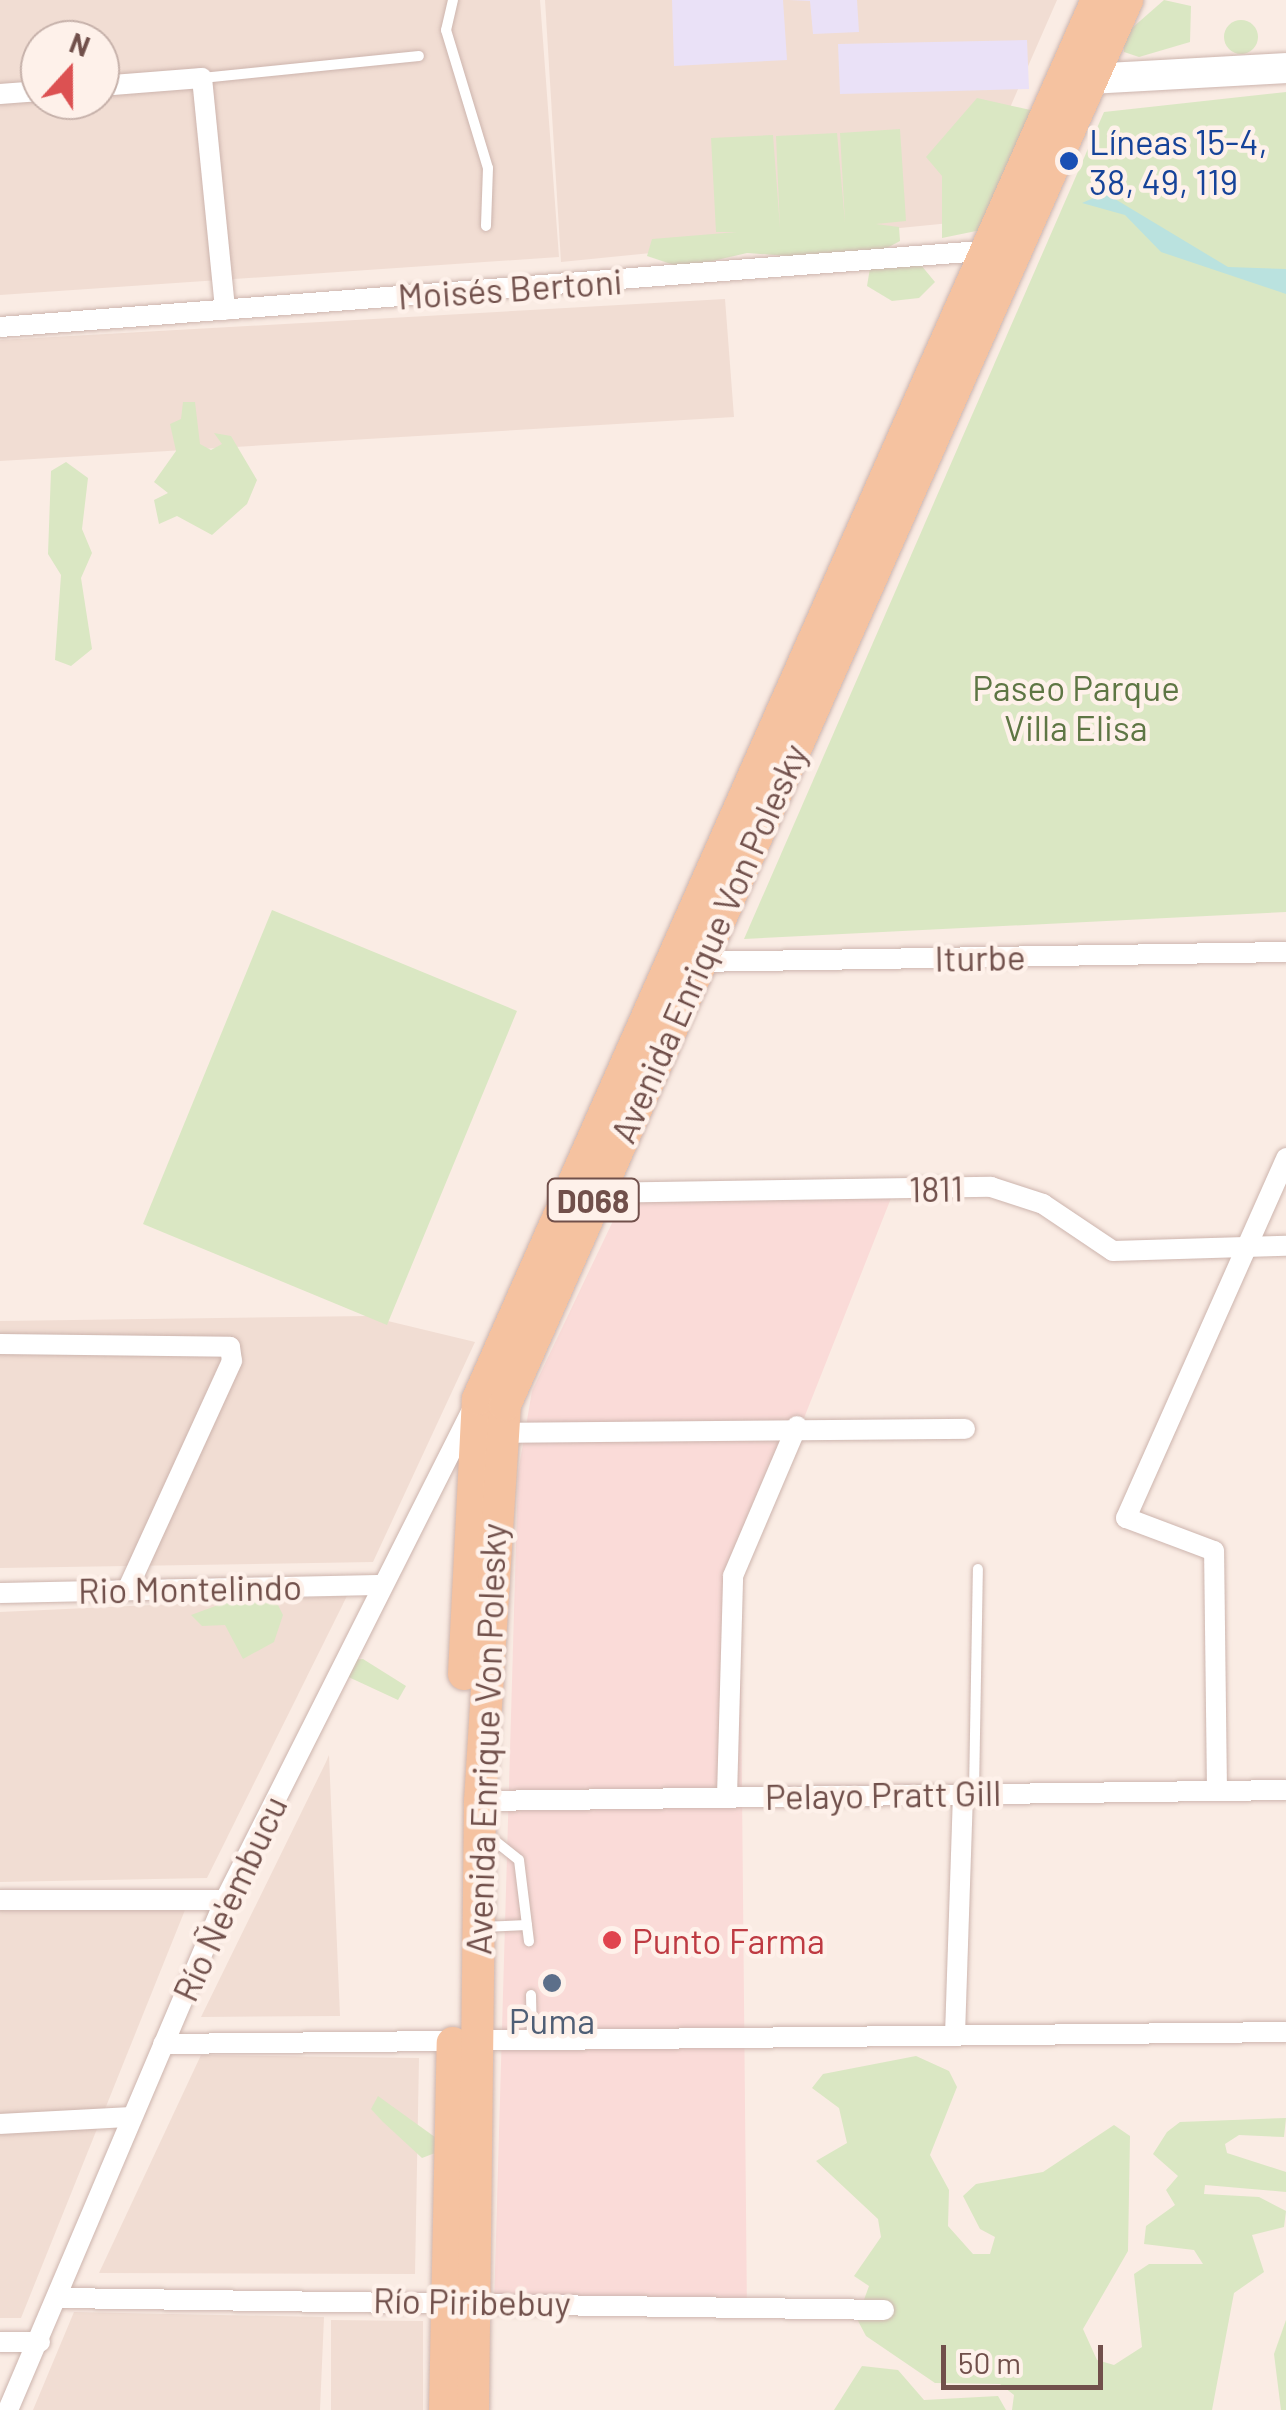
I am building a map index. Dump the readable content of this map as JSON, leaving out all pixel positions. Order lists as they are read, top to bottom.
{
  "streets": {
    "main road": ["Avenida Enrique Von Polesky", "D068"],
    "street": [
      "Moisés Bertoni",
      "Iturbe",
      "1811",
      "Rio Montelindo",
      "Pelayo Pratt Gill",
      "Río Ñe'embucu",
      "Río Piribebuy"
    ]
  },
  "crossings": [
    ["Moisés Bertoni", "Avenida Enrique Von Polesky"],
    ["Avenida Enrique Von Polesky", "Iturbe"],
    ["Avenida Enrique Von Polesky", "1811"],
    ["Avenida Enrique Von Polesky", "Pelayo Pratt Gill"],
    ["Avenida Enrique Von Polesky", "Río Ñe'embucu"],
    ["Avenida Enrique Von Polesky", "Río Piribebuy"],
    ["Rio Montelindo", "Río Ñe'embucu"],
    ["Río Ñe'embucu", "Río Piribebuy"]
  ],
  "parks": ["Paseo Parque Villa Elisa"],
  "places": ["Líneas 15-4, 38, 49, 119", "Punto Farma", "Puma"],
  "scale_bar": "50 m",
  "north": "top"
}
